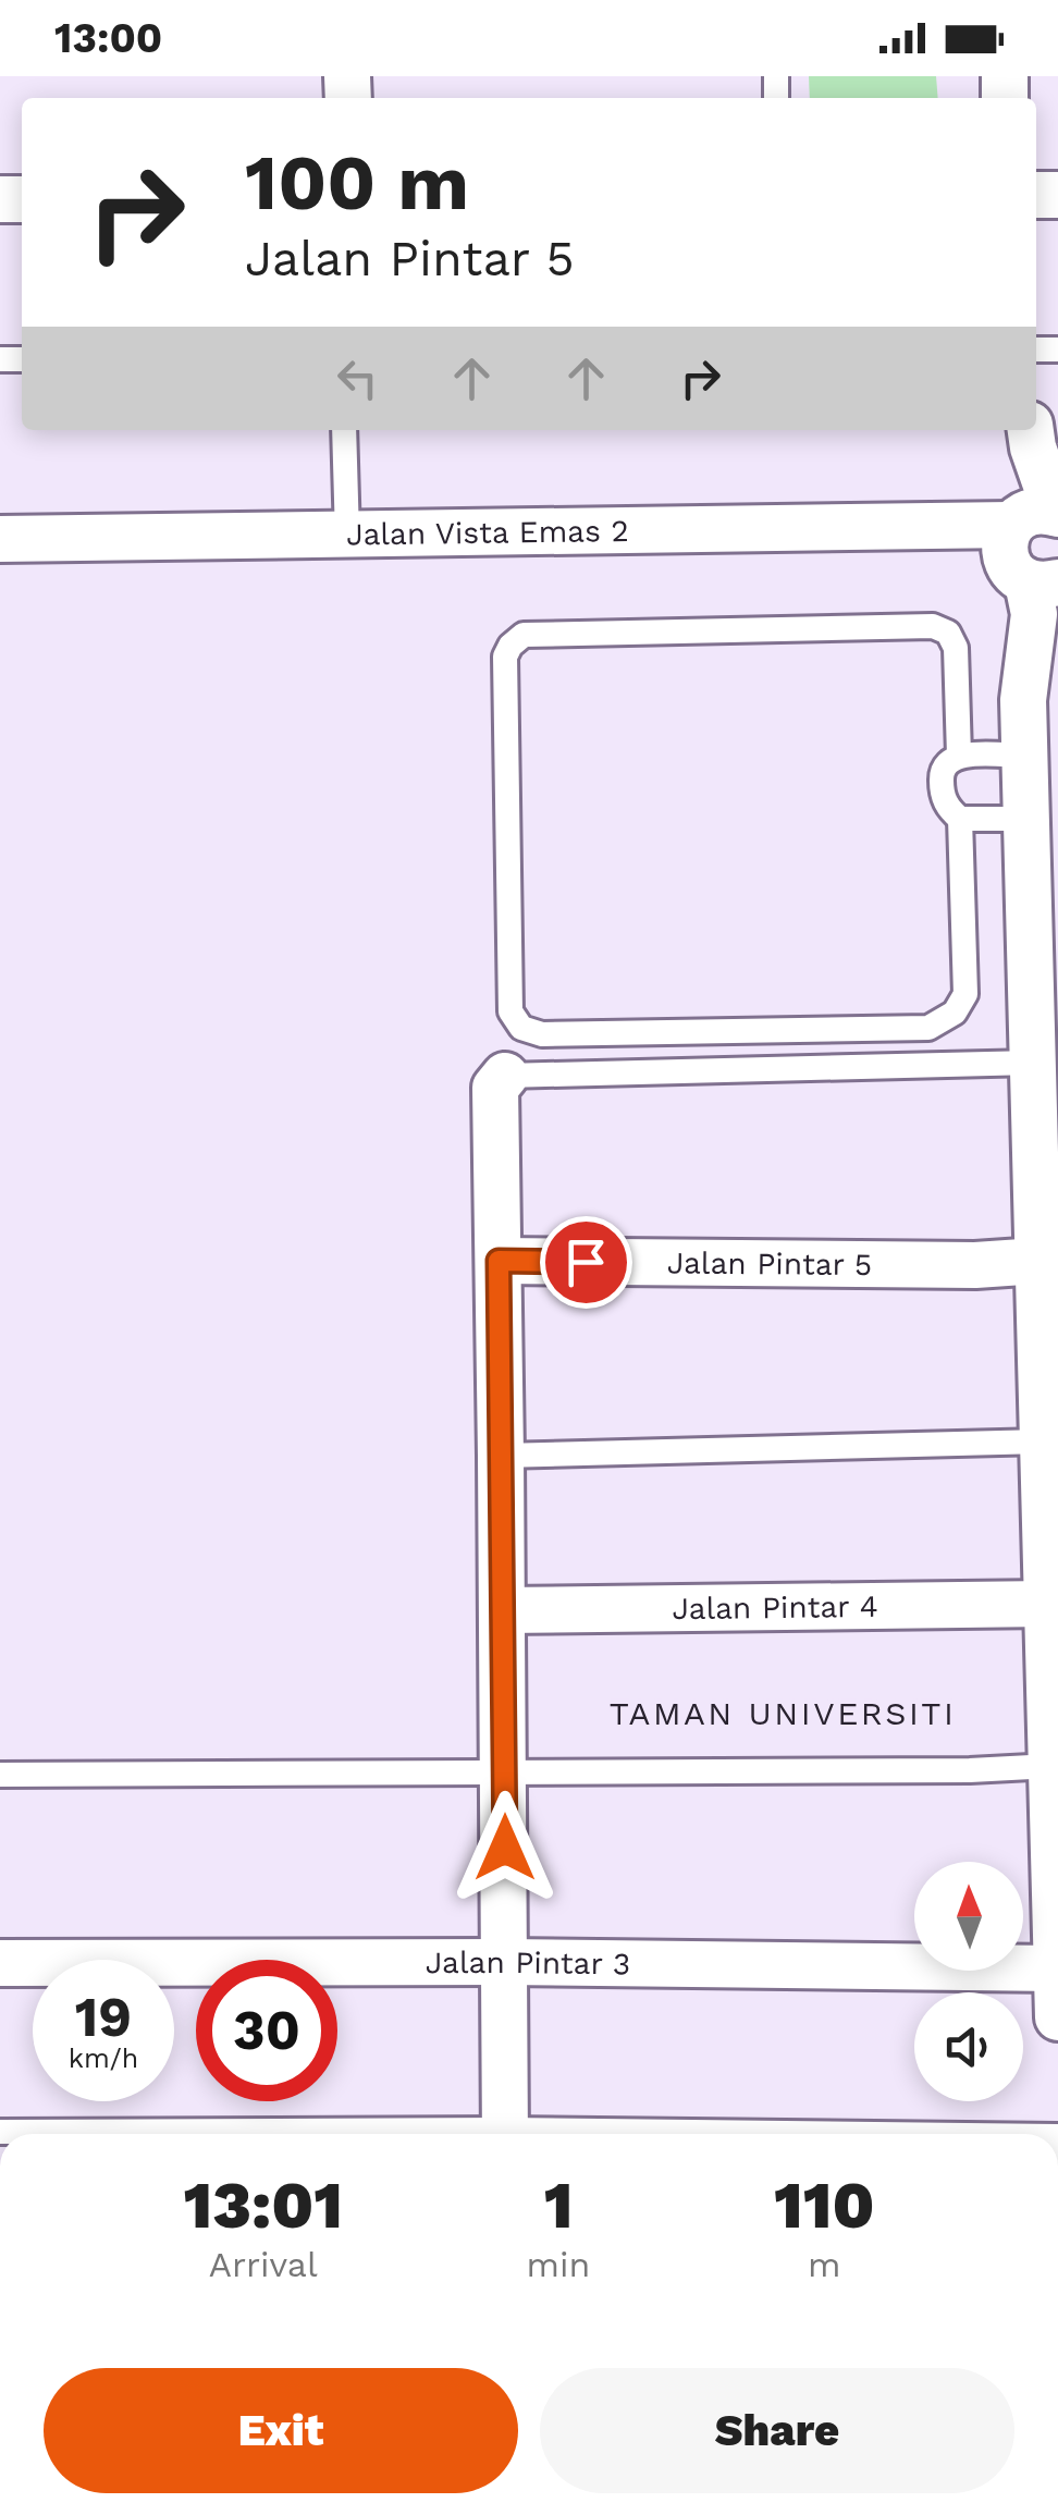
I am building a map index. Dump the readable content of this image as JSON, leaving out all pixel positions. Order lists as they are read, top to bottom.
{
  "streets": {
    "street": [
      "Jalan Vista Emas 2",
      "Jalan Pintar 5",
      "Jalan Pintar 4",
      "Jalan Pintar 3"
    ]
  },
  "districts": ["TAMAN UNIVERSITI"],
  "north": "top",
  "page": {
    "status": "13:00",
    "turn": ["100 m", "Jalan Pintar 5"],
    "speed": "19 km/h",
    "limit": "30",
    "eta": [
      "13:01",
      "Arrival",
      "1",
      "min",
      "110",
      "m"
    ],
    "buttons": ["Exit", "Share"]
  }
}
